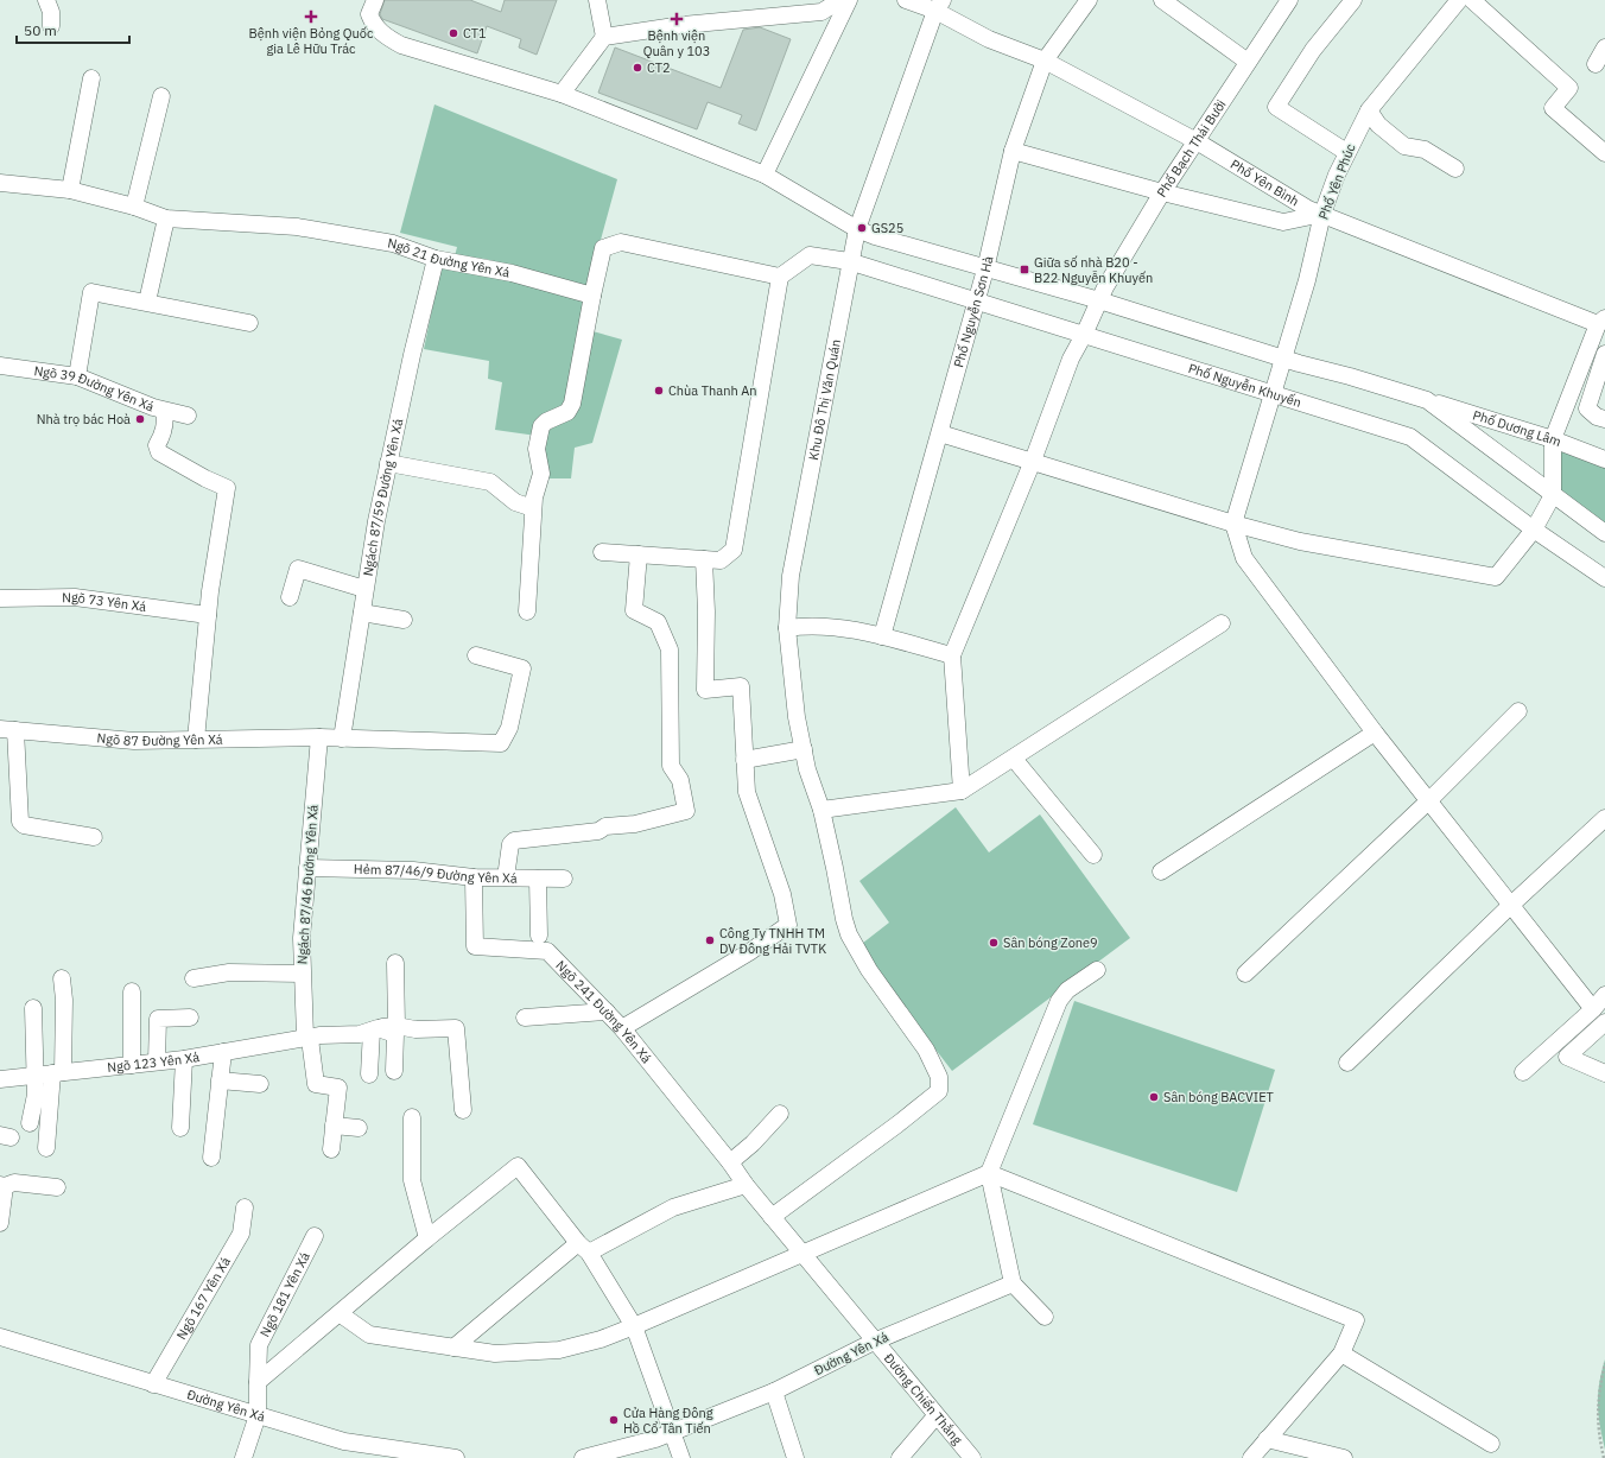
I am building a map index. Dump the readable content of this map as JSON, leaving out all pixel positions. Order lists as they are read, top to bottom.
{
  "streets": {
    "street": [
      "Phố Bạch Thái Bưởi",
      "Phố Yên Bình",
      "Phố Yên Phúc",
      "Ngõ 21 Đường Yên Xá",
      "Phố Nguyễn Sơn Hà",
      "Phố Nguyễn Khuyến",
      "Ngõ 39 Đường Yên Xá",
      "Khu Đô Thị Văn Quán",
      "Phố Dương Lâm",
      "Ngách 87/59 Đường Yên Xá",
      "Ngõ 73 Yên Xá",
      "Ngõ 87 Đường Yên Xá",
      "Hẻm 87/46/9 Đường Yên Xá",
      "Ngách 87/46 Đường Yên Xá",
      "Ngõ 241 Đường Yên Xá",
      "Ngõ 123 Yên Xá",
      "Ngõ 181 Yên Xá",
      "Ngõ 167 Yên Xá",
      "Đường Yên Xá",
      "Đường Chiến Thắng"
    ]
  },
  "crossings": [
    ["Phố Bạch Thái Bưởi", "Phố Yên Bình"],
    ["Phố Bạch Thái Bưởi", "Phố Nguyễn Khuyến"],
    ["Phố Yên Bình", "Phố Yên Phúc"],
    ["Phố Yên Bình", "Phố Nguyễn Sơn Hà"],
    ["Phố Yên Bình", "Khu Đô Thị Văn Quán"],
    ["Phố Yên Phúc", "Phố Nguyễn Khuyến"],
    ["Ngõ 21 Đường Yên Xá", "Ngách 87/59 Đường Yên Xá"],
    ["Phố Nguyễn Sơn Hà", "Phố Nguyễn Khuyến"],
    ["Phố Nguyễn Khuyến", "Khu Đô Thị Văn Quán"],
    ["Khu Đô Thị Văn Quán", "Ngõ 241 Đường Yên Xá"],
    ["Ngách 87/59 Đường Yên Xá", "Ngõ 87 Đường Yên Xá"],
    ["Ngõ 87 Đường Yên Xá", "Ngách 87/46 Đường Yên Xá"],
    ["Hẻm 87/46/9 Đường Yên Xá", "Ngách 87/46 Đường Yên Xá"],
    ["Hẻm 87/46/9 Đường Yên Xá", "Ngõ 241 Đường Yên Xá"],
    ["Ngách 87/46 Đường Yên Xá", "Ngõ 123 Yên Xá"],
    ["Ngõ 241 Đường Yên Xá", "Đường Chiến Thắng"],
    ["Ngõ 181 Yên Xá", "Đường Yên Xá"],
    ["Ngõ 167 Yên Xá", "Đường Yên Xá"],
    ["Đường Yên Xá", "Đường Chiến Thắng"]
  ],
  "places": {
    "health": ["Bệnh viện Bỏng Quốc gia Lê Hữu Trác", "Bệnh viện Quân y 103"],
    "other": [
      "CT1",
      "CT2",
      "GS25",
      "Chùa Thanh An",
      "Nhà trọ bác Hoà",
      "Công Ty TNHH TM DV Đông Hải TVTK",
      "Sân bóng Zone9",
      "Sân bóng BACVIET",
      "Cửa Hàng Đông Hồ Cổ Tân Tiến"
    ],
    "transit": ["Giữa số nhà B20 - B22 Nguyễn Khuyến"]
  },
  "scale_bar": "50 m"
}
